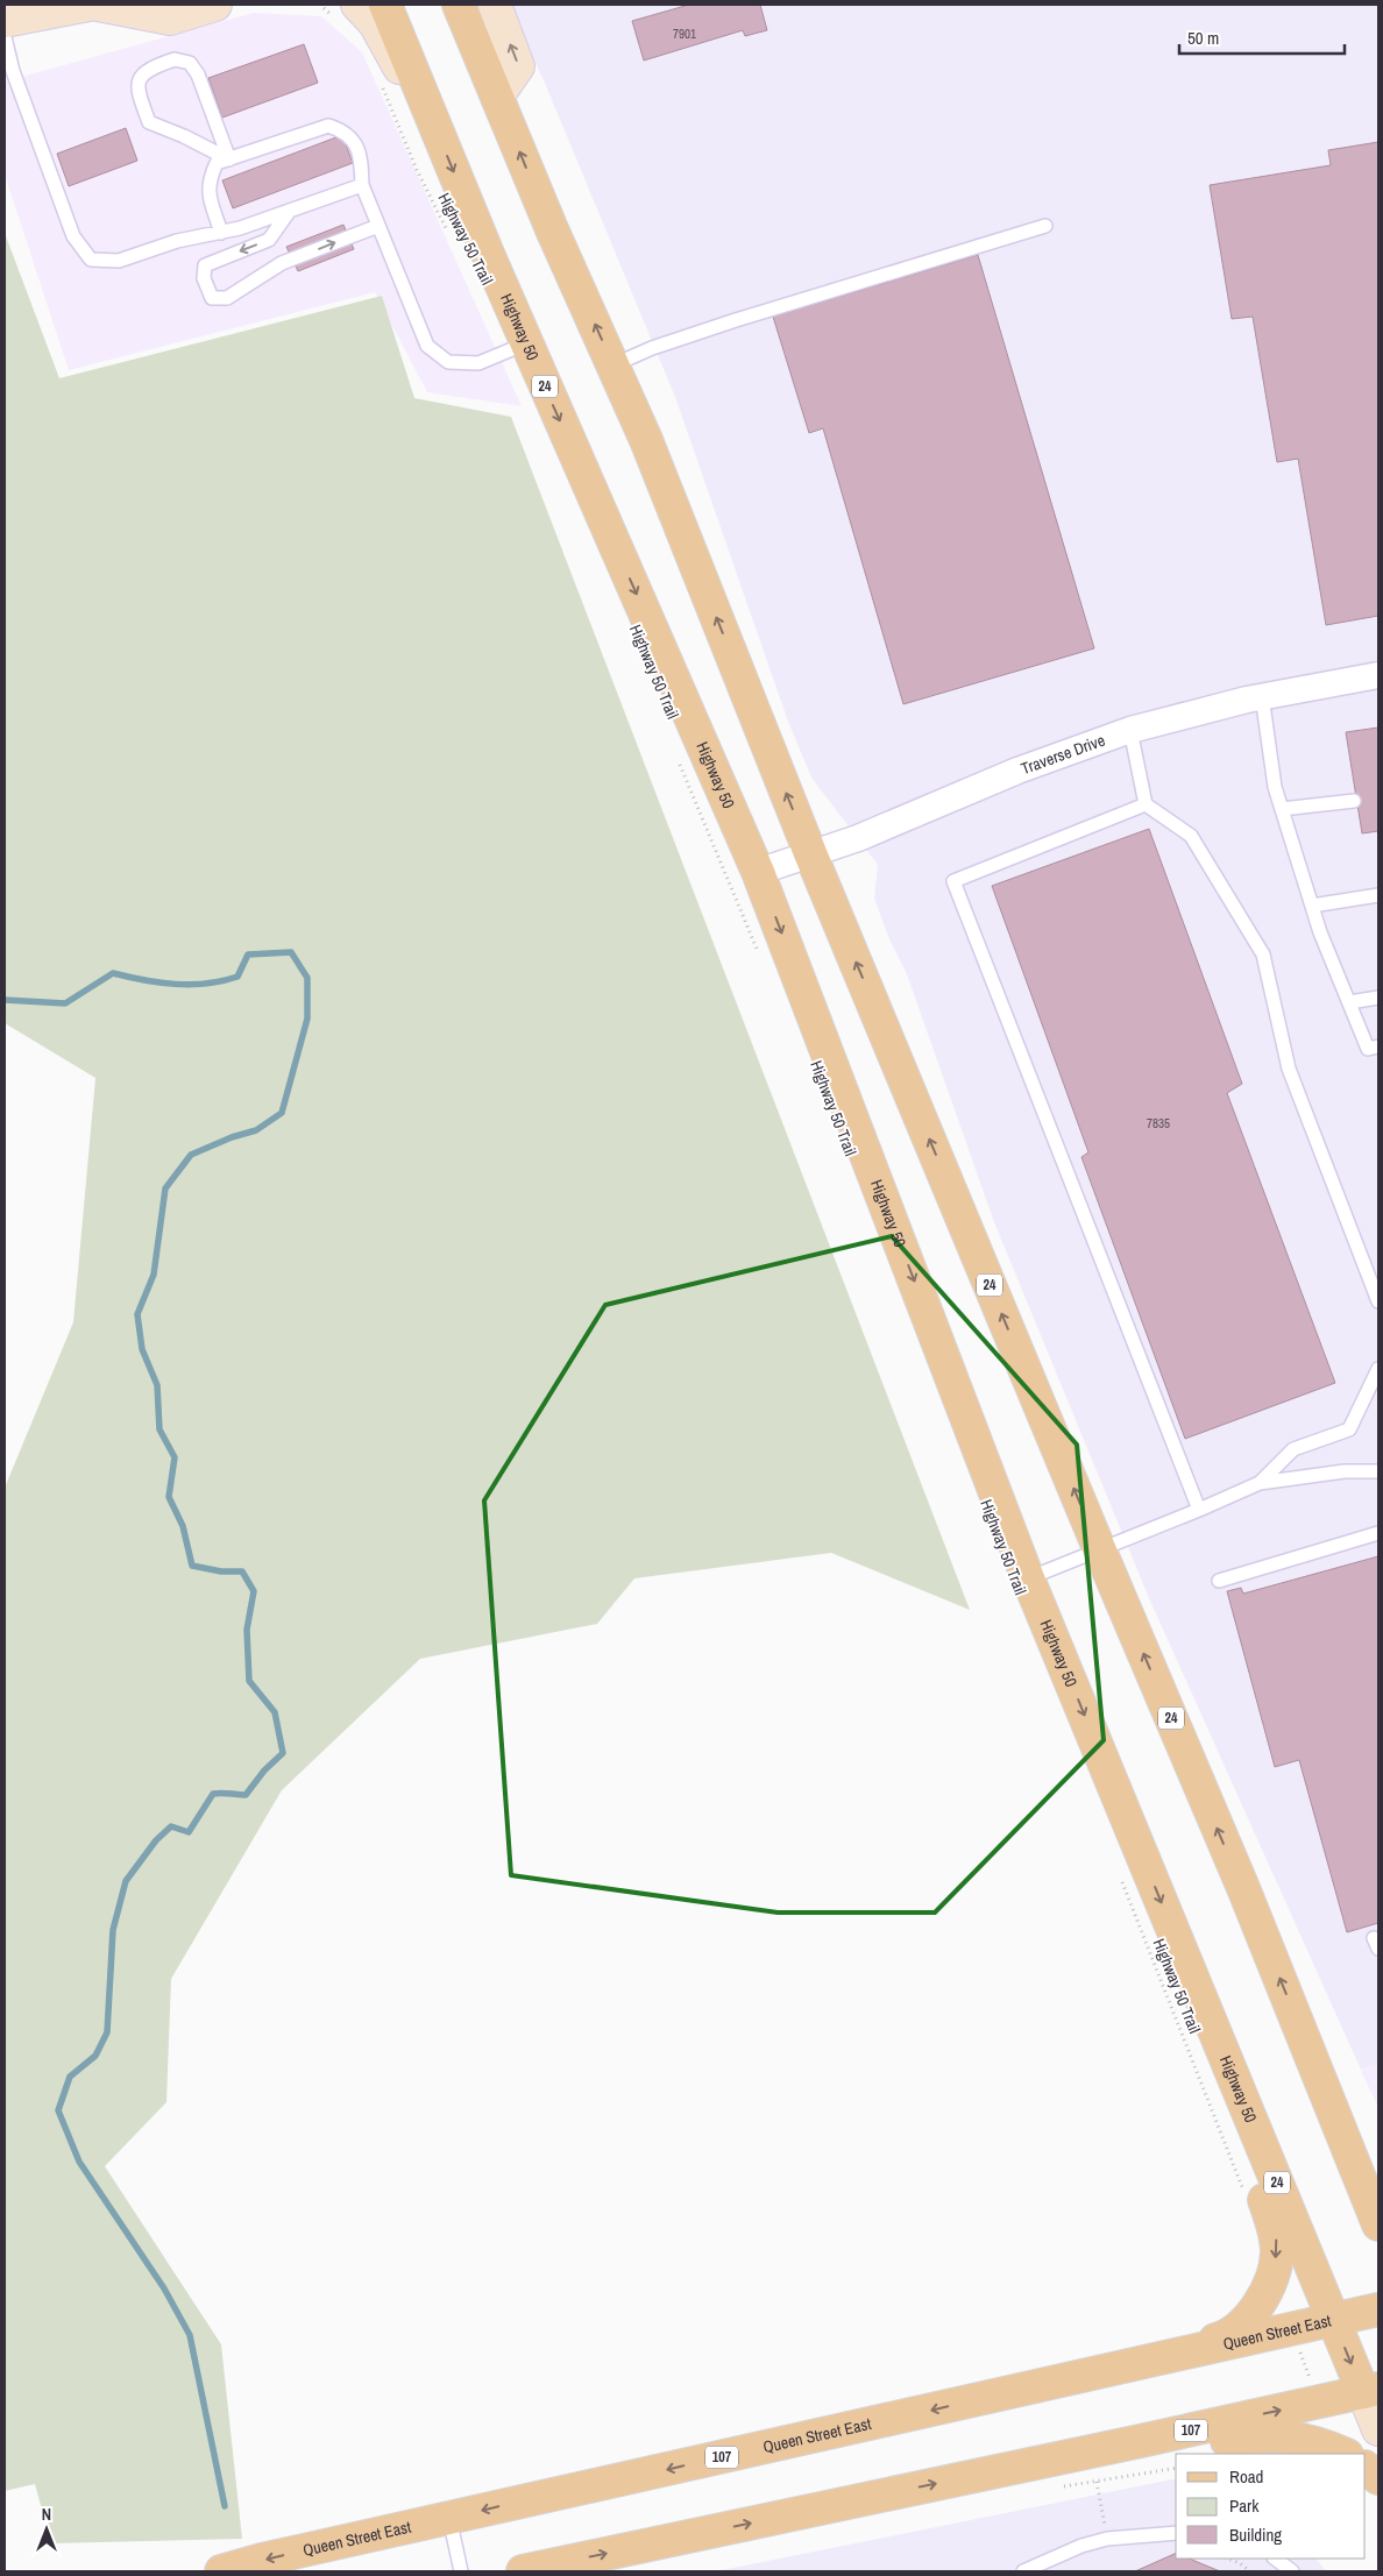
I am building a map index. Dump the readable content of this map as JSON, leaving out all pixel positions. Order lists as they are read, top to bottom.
{
  "streets": {
    "main road": [
      "Highway 50",
      "24",
      "Queen Street East",
      "107"
    ],
    "street": ["Traverse Drive"],
    "path": ["Highway 50 Trail"]
  },
  "crossings": [
    ["Highway 50", "Traverse Drive"],
    ["Highway 50", "Queen Street East"],
    ["Highway 50", "107"],
    ["24", "Traverse Drive"]
  ],
  "house_numbers": ["7901", "7835"],
  "legend": ["Road", "Park", "Building"],
  "scale_bar": "50 m",
  "north": "top"
}
